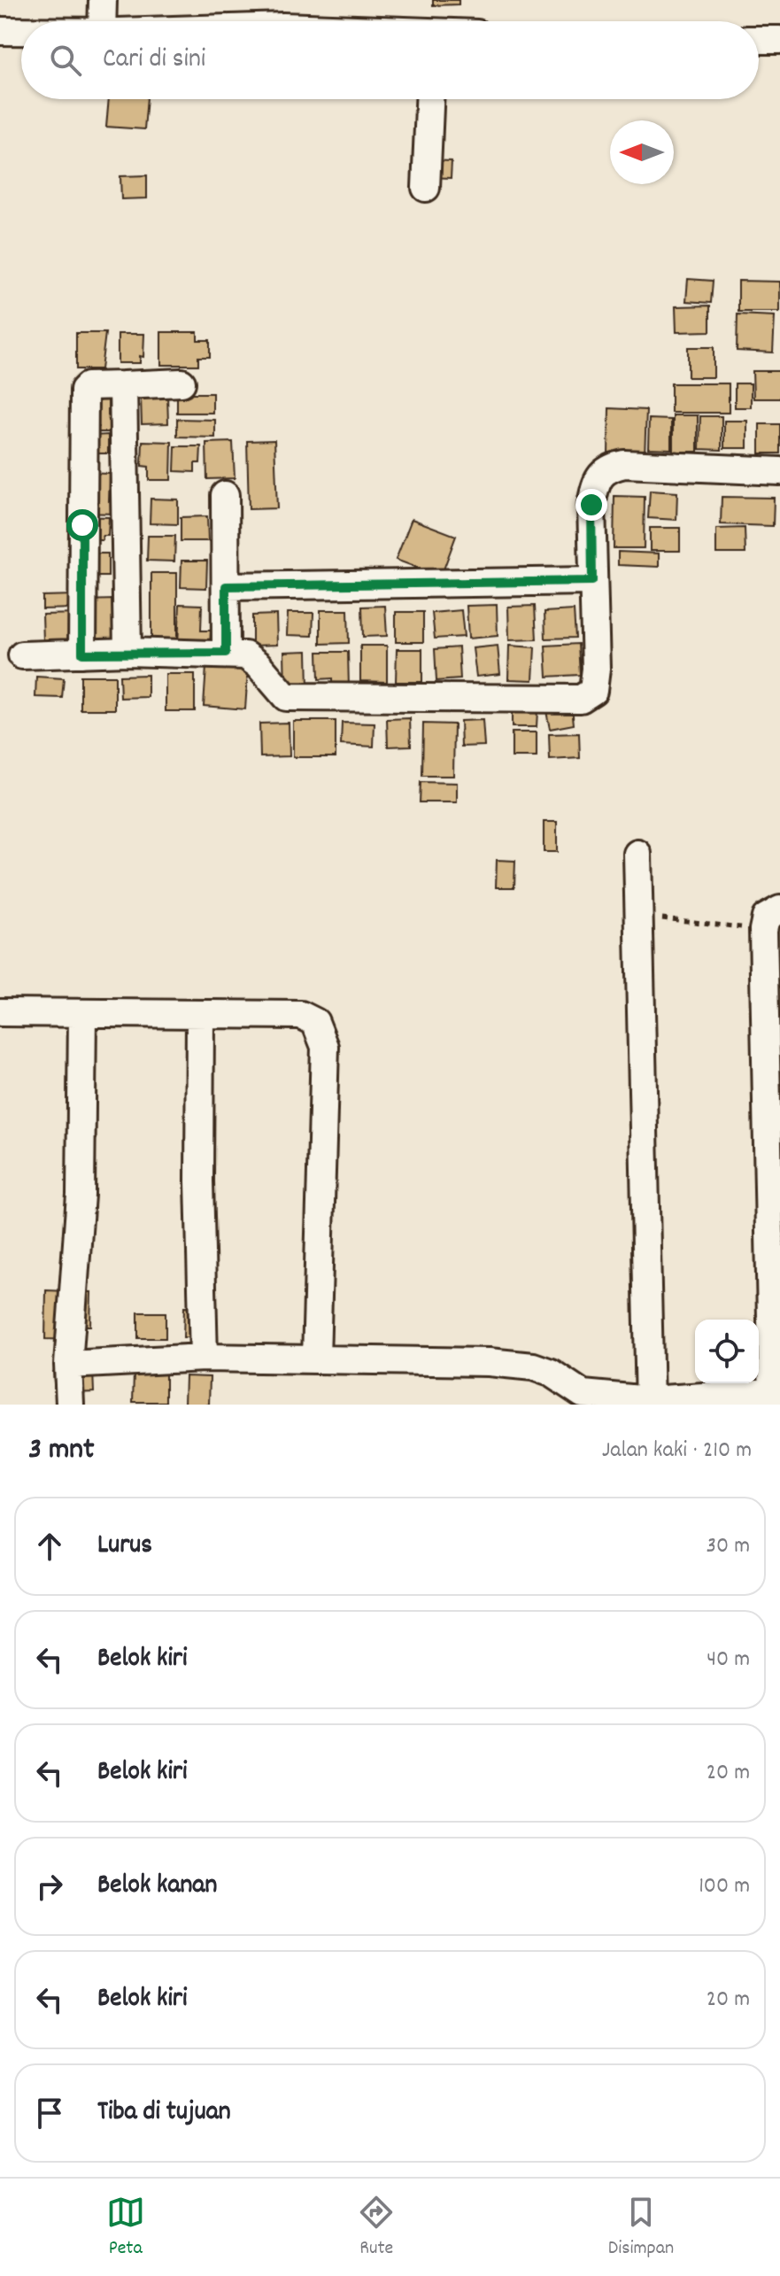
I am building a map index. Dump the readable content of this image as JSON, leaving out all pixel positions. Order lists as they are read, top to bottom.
{
  "north": "left",
  "page": {
    "search": "Cari di sini",
    "heading": ["3 mnt", "Jalan kaki · 210 m"],
    "list": [
      ["Lurus", "30 m"],
      ["Belok kiri", "40 m"],
      ["Belok kiri", "20 m"],
      ["Belok kanan", "100 m"],
      ["Belok kiri", "20 m"],
      "Tiba di tujuan"
    ],
    "nav": ["Peta", "Rute", "Disimpan"]
  }
}
